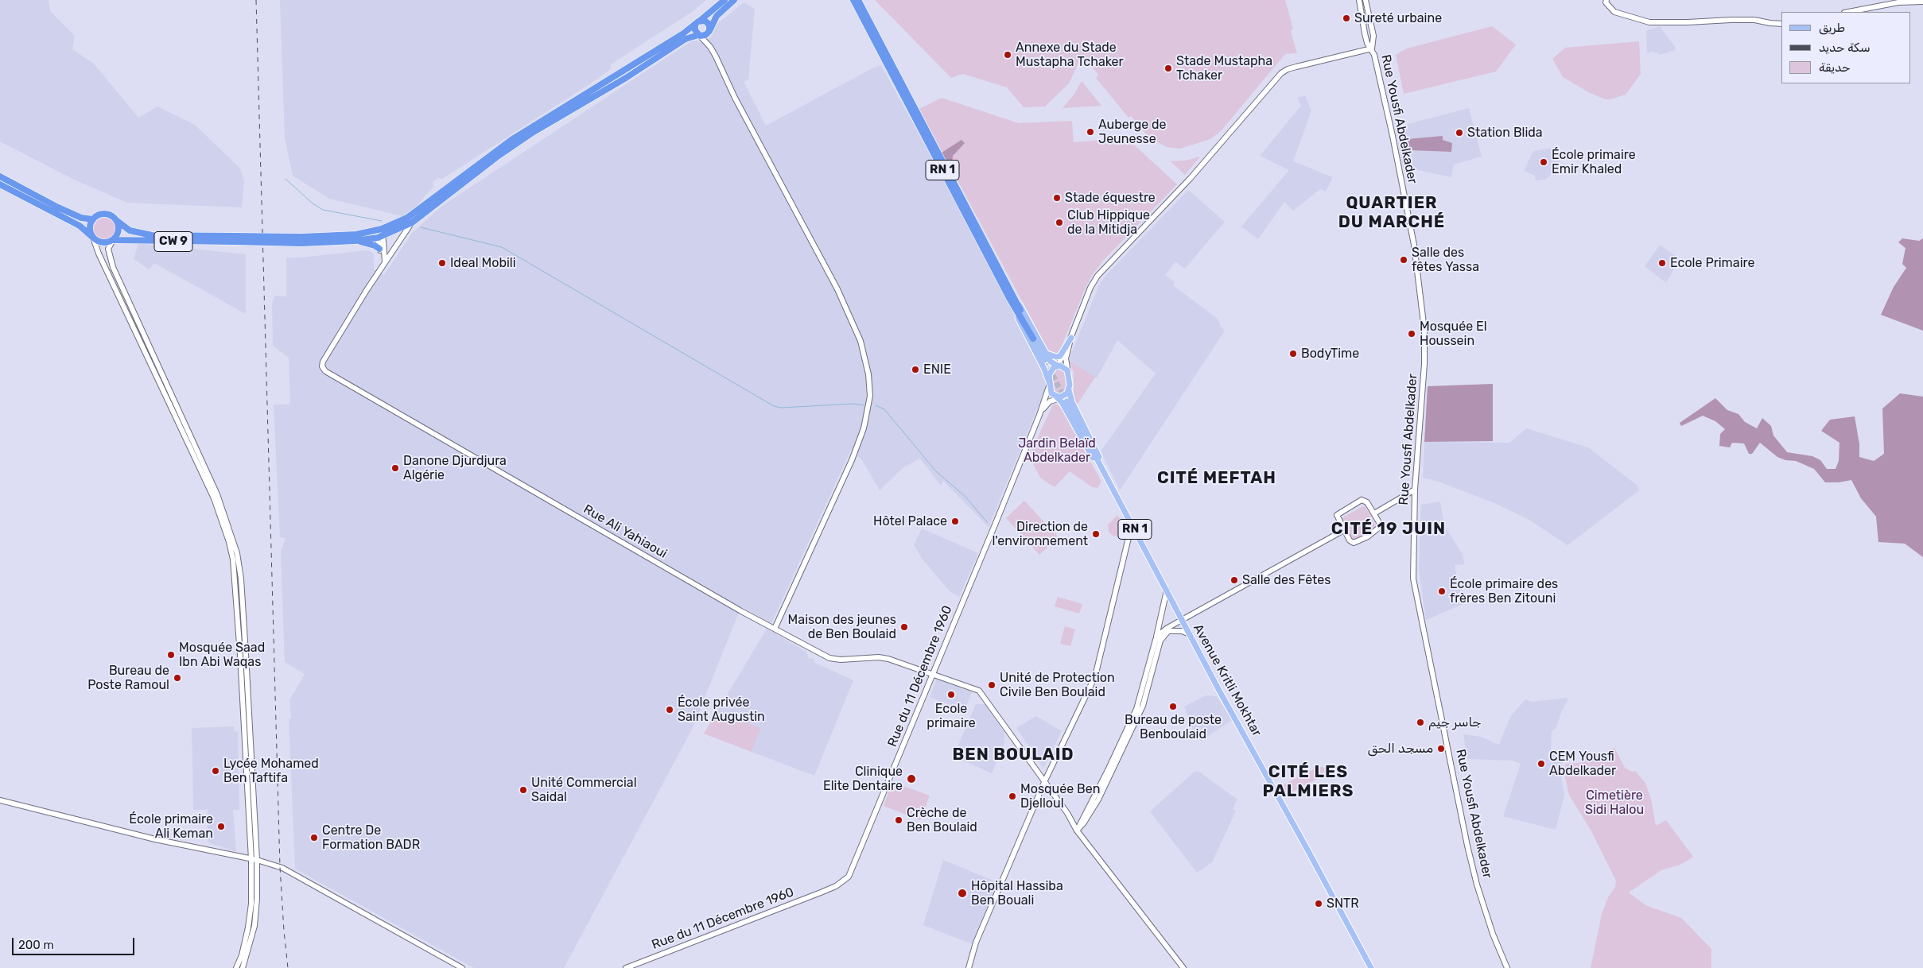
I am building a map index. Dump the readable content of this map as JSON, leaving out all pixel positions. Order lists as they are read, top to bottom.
{
  "streets": {
    "highway": ["RN 1", "CW 9"],
    "main road": [
      "Rue Yousfi Abdelkader",
      "Rue Ali Yahiaoui",
      "Rue du 11 Décembre 1960",
      "Avenue Kritli Mokhtar"
    ]
  },
  "crossings": [
    ["RN 1", "Rue du 11 Décembre 1960"],
    ["RN 1", "Avenue Kritli Mokhtar"],
    ["Rue Ali Yahiaoui", "Rue du 11 Décembre 1960"]
  ],
  "districts": [
    "QUARTIER DU MARCHÉ",
    "CITÉ MEFTAH",
    "CITÉ 19 JUIN",
    "BEN BOULAID",
    "CITÉ LES PALMIERS"
  ],
  "parks": ["Jardin Belaïd Abdelkader", "Cimetière Sidi Halou"],
  "places": [
    "Sureté urbaine",
    "Annexe du Stade Mustapha Tchaker",
    "Stade Mustapha Tchaker",
    "Auberge de Jeunesse",
    "Station Blida",
    "École primaire Emir Khaled",
    "Stade équestre",
    "Club Hippique de la Mitidja",
    "Salle des fêtes Yassa",
    "Ideal Mobili",
    "Ecole Primaire",
    "Mosquée El Houssein",
    "BodyTime",
    "ENIE",
    "Danone Djurdjura Algérie",
    "Hôtel Palace",
    "Direction de l'environnement",
    "Salle des Fêtes",
    "École primaire des frères Ben Zitouni",
    "Maison des jeunes de Ben Boulaid",
    "Mosquée Saad Ibn Abi Waqas",
    "Bureau de Poste Ramoul",
    "Unité de Protection Civile Ben Boulaid",
    "Ecole primaire",
    "Bureau de poste Benboulaid",
    "École privée Saint Augustin",
    "جاسر جيم",
    "مسجد الحق",
    "CEM Yousfi Abdelkader",
    "Lycée Mohamed Ben Taftifa",
    "Clinique Elite Dentaire",
    "Unité Commercial Saidal",
    "Mosquée Ben Djelloul",
    "Crèche de Ben Boulaid",
    "École primaire Ali Keman",
    "Centre De Formation BADR",
    "Hôpital Hassiba Ben Bouali",
    "SNTR"
  ],
  "legend": ["طريق", "سكة حديد", "حديقة"],
  "scale_bar": "200 m"
}
